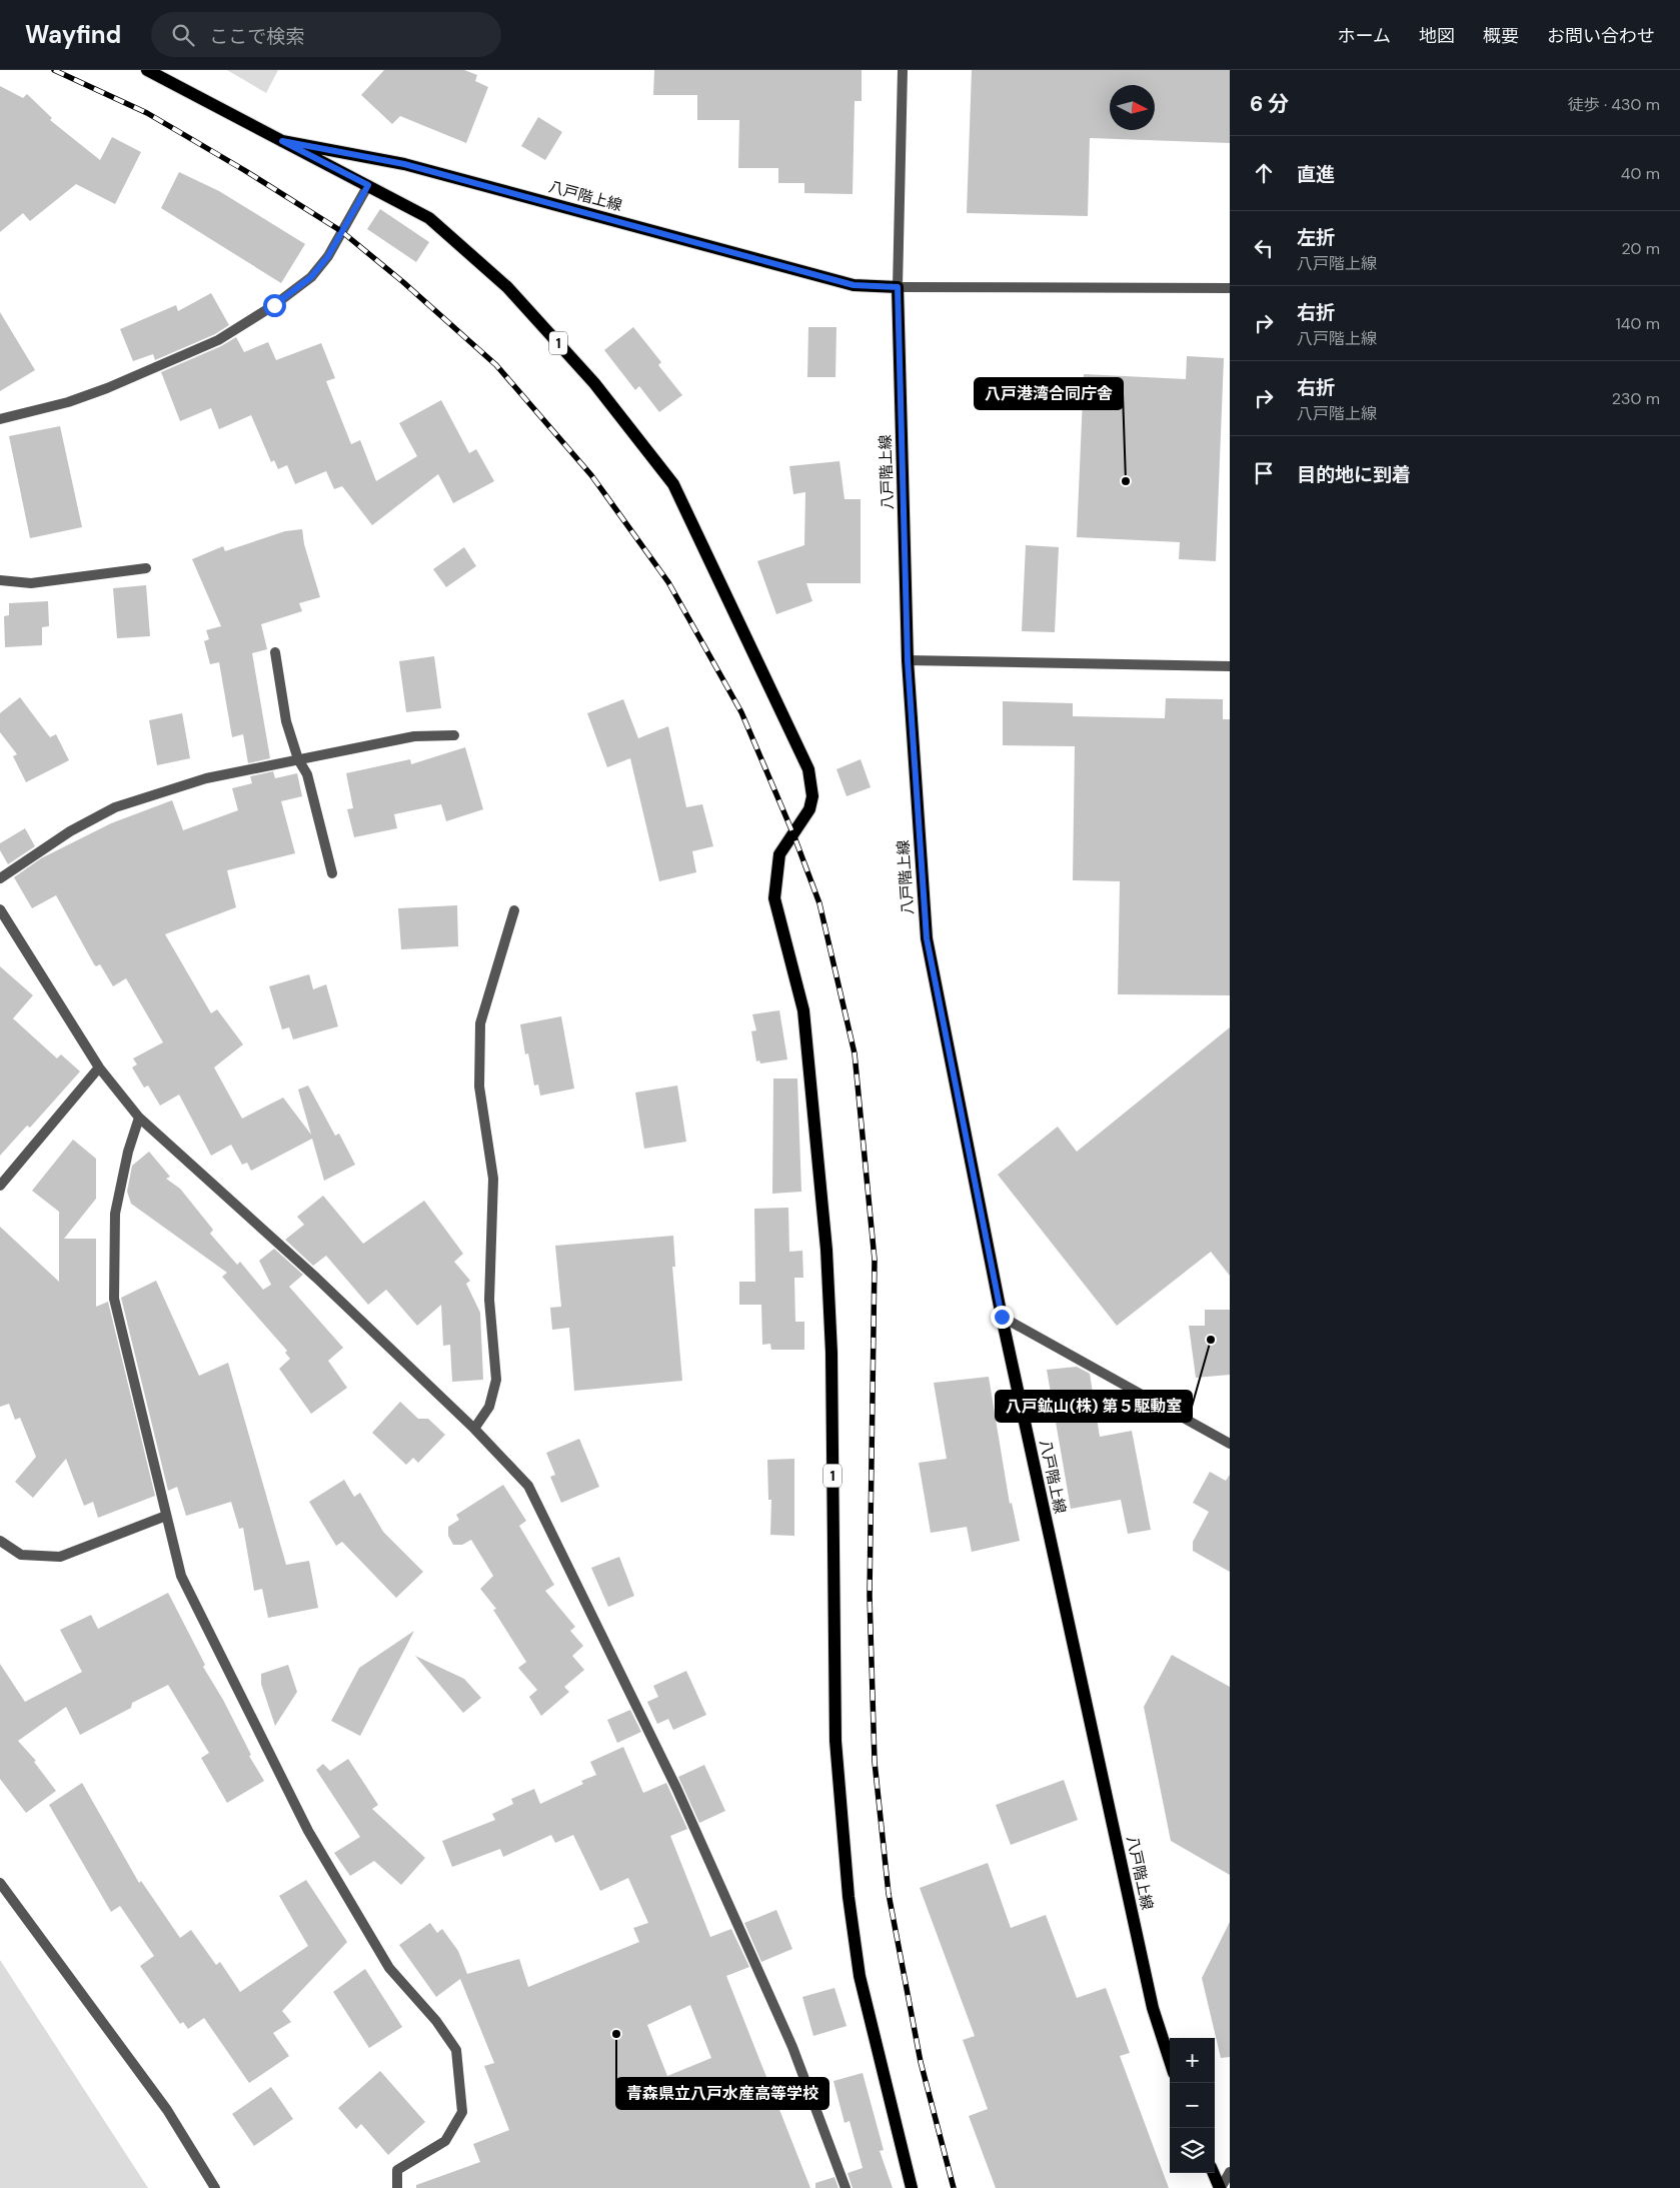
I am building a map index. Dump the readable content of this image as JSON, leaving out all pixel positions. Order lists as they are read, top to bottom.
{
  "streets": {
    "main road": ["八戸階上線", "1"]
  },
  "places": ["八戸港湾合同庁舎", "八戸鉱山(株) 第５駆動室", "青森県立八戸水産高等学校"],
  "north": "right",
  "page": {
    "header": "Wayfind",
    "search": "ここで検索",
    "nav": [
      "ホーム",
      "地図",
      "概要",
      "お問い合わせ"
    ],
    "heading": ["6 分", "徒歩 · 430 m"],
    "list": [
      ["直進", "40 m"],
      ["左折", "八戸階上線", "20 m"],
      ["右折", "八戸階上線", "140 m"],
      ["右折", "八戸階上線", "230 m"],
      "目的地に到着"
    ],
    "map_buttons": ["+", "−"]
  }
}
